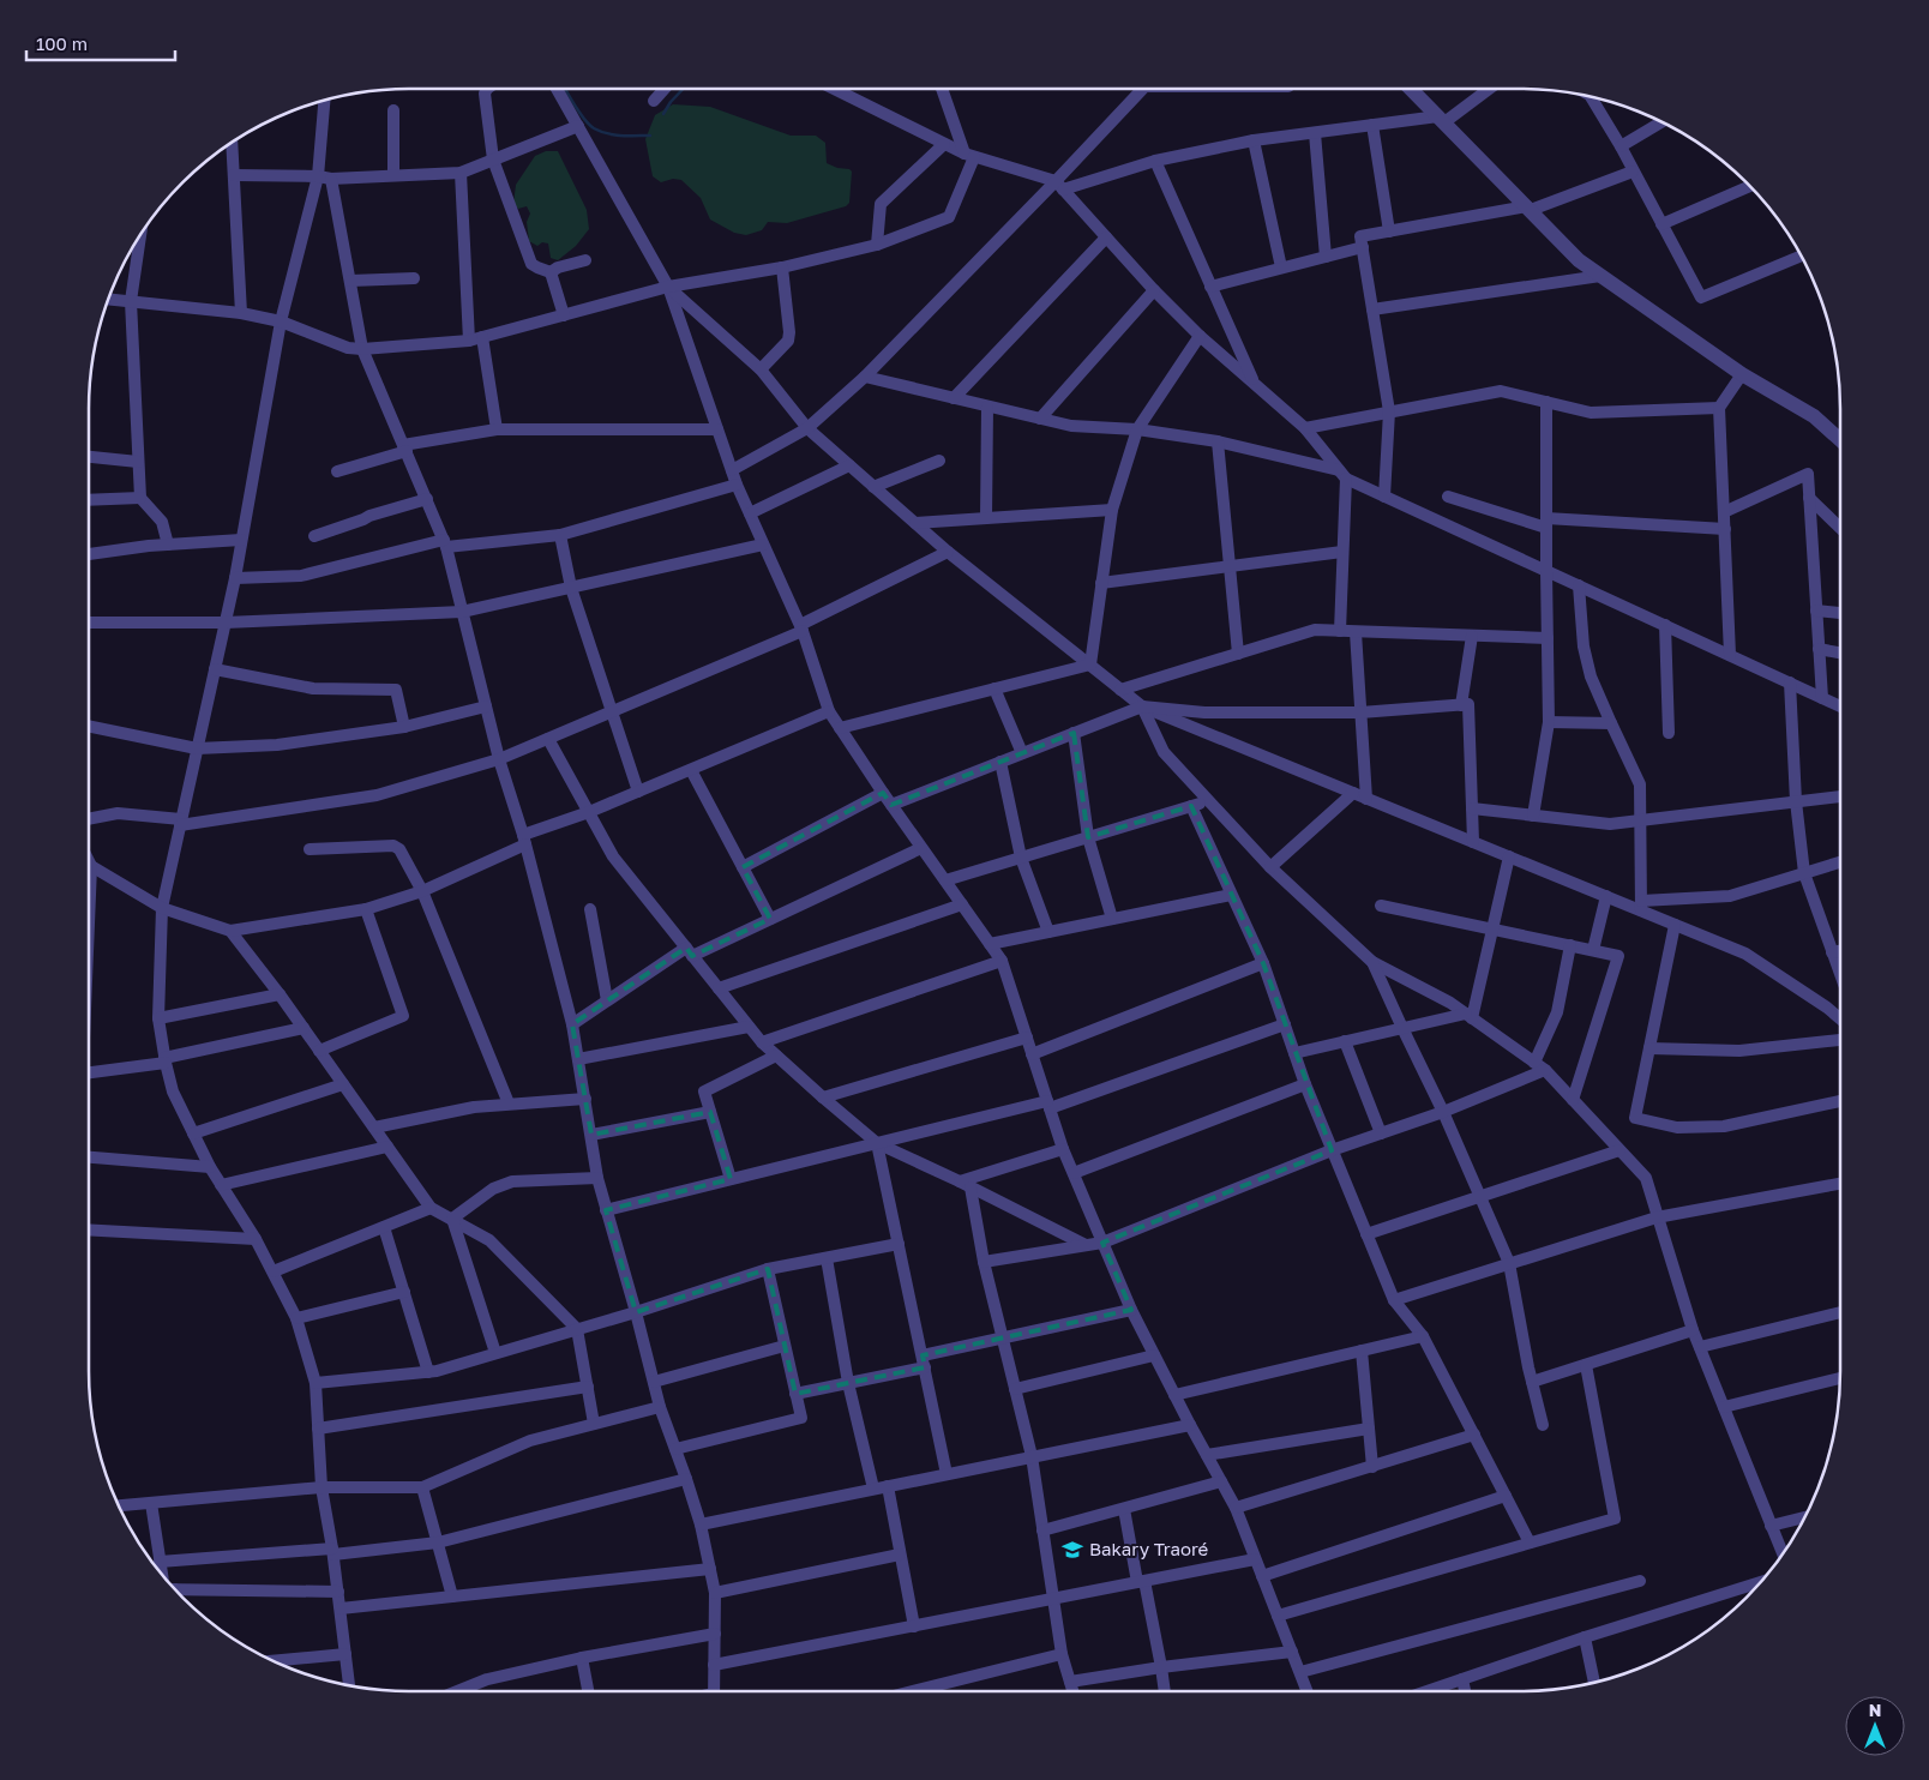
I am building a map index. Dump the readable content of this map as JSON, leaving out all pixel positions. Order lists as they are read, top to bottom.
{
  "places": {
    "school or university": ["Bakary Traoré"]
  },
  "scale_bar": "100 m",
  "north": "top"
}
